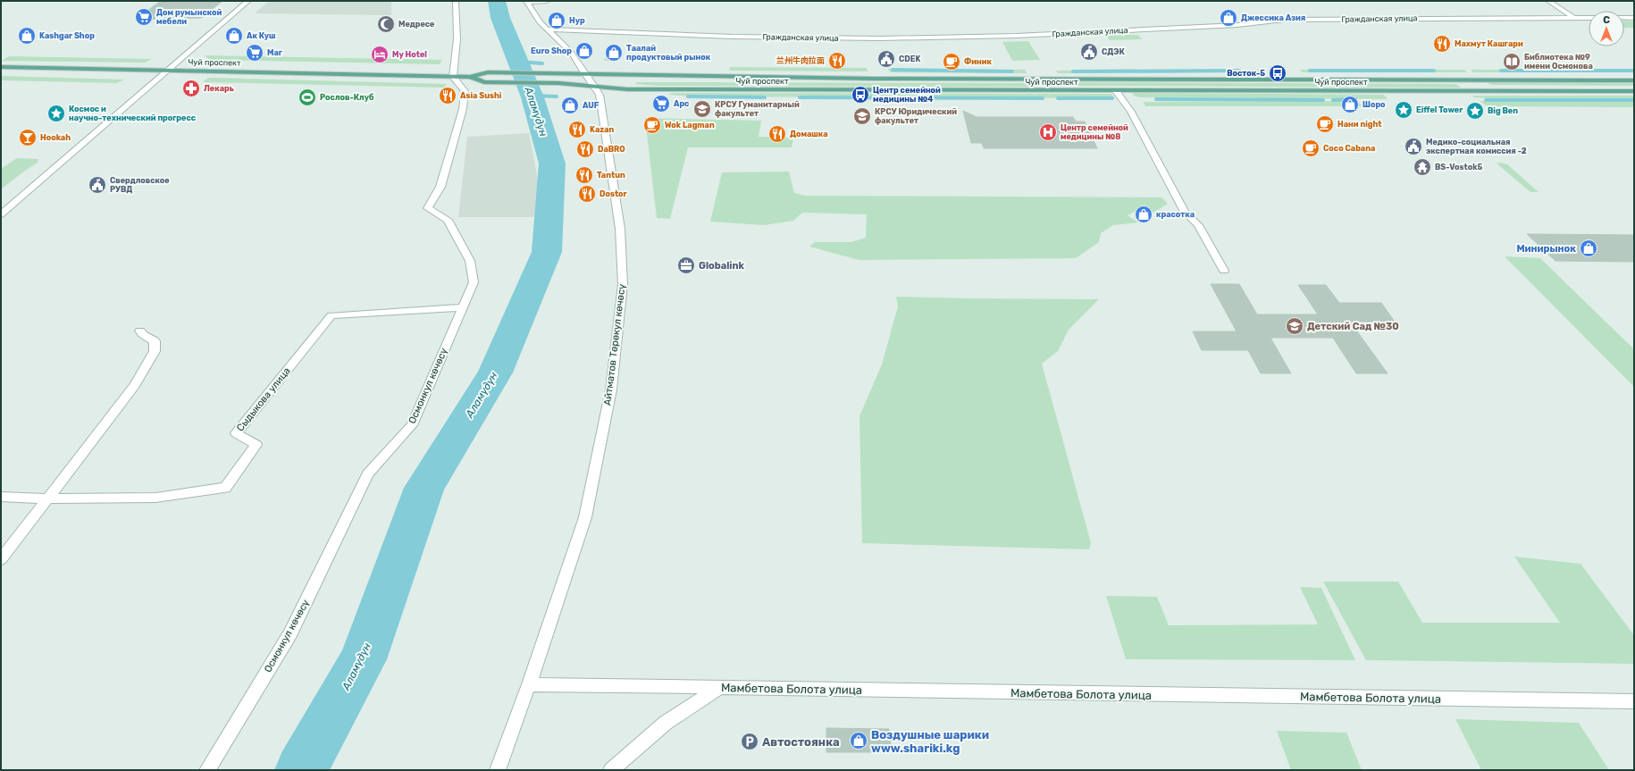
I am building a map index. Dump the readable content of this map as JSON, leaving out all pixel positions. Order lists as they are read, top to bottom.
{
  "streets": {
    "main road": ["Чуй проспект"],
    "street": [
      "Гражданская улица",
      "Айтматов Төрөкул көчөсү",
      "Осмонкул көчөсү",
      "Сыдыкова улица",
      "Мамбетова Болота улица"
    ]
  },
  "crossings": [
    ["Гражданская улица", "Айтматов Төрөкул көчөсү"],
    ["Чуй проспект", "Айтматов Төрөкул көчөсү"],
    ["Чуй проспект", "Осмонкул көчөсү"],
    ["Айтматов Төрөкул көчөсү", "Мамбетова Болота улица"],
    ["Осмонкул көчөсү", "Сыдыкова улица"]
  ],
  "water": ["Аламүдүн"],
  "places": {
    "supermarket": ["Дом румынской мебели", "Маг", "Арс"],
    "shop": [
      "Джессика Азия",
      "Нур",
      "Kashgar Shop",
      "Ак Куш",
      "Euro Shop",
      "Таалай продуктовый рынок",
      "Шоро",
      "AUF",
      "красотка",
      "Минирынок",
      "Воздушные шарики www.shariki.kg"
    ],
    "mosque": ["Медресе"],
    "restaurant": [
      "Махмут Кашгари",
      "兰州牛肉拉面",
      "Asia Sushi",
      "Kazan",
      "Домашка",
      "DaBRO",
      "Tantun",
      "Dostor"
    ],
    "public building": [
      "СДЭК",
      "CDEK",
      "Медико-социальная экспертная комиссия -2",
      "Свердловское РУВД"
    ],
    "hotel": ["My Hotel"],
    "cafe": [
      "Финик",
      "Нани night",
      "Wok Lagman",
      "Coco Cabana"
    ],
    "library": ["Библиотека №9 имени Осмонова"],
    "bus stop": ["Восток-5", "Центр семейной медицины №4"],
    "pharmacy": ["Лекарь"],
    "sports": ["Рослов-Клуб"],
    "school or university": ["КРСУ Гуманитарный факультет", "КРСУ Юридический факультет", "Детский Сад №30"],
    "place": ["Eiffel Tower", "Big Ben", "Космос и научно-технический прогресс"],
    "hospital": ["Центр семейной медицины №8"],
    "bar": ["Hookah"],
    "temple": ["BS-Vostok5"],
    "office": ["Globalink"],
    "parking": ["Автостоянка"]
  },
  "north": "top"
}
